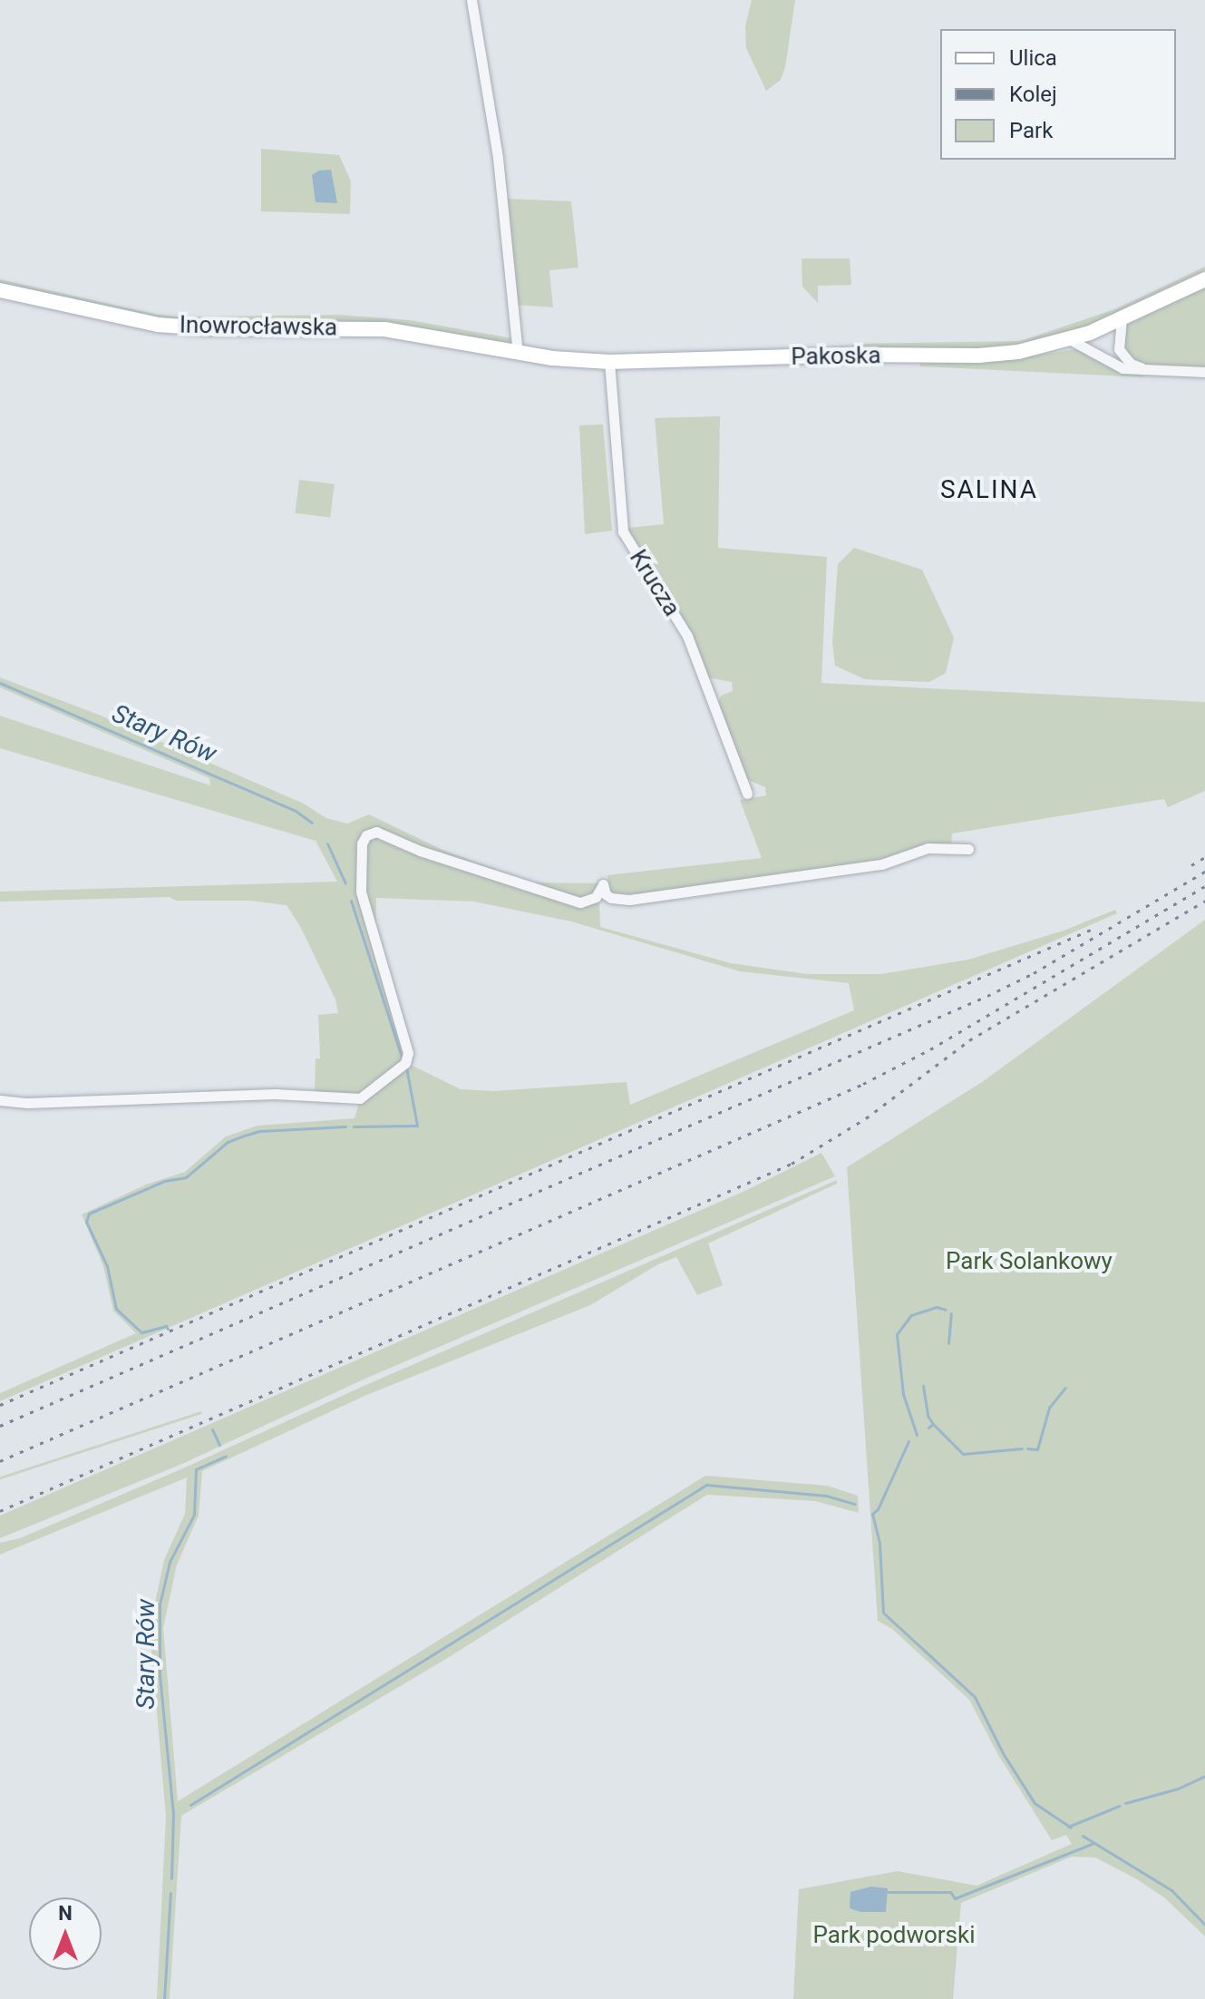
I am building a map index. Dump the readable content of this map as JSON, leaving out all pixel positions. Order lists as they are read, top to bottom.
{
  "streets": {
    "main road": ["Inowrocławska", "Pakoska"],
    "street": ["Krucza"]
  },
  "crossings": [
    ["Inowrocławska", "Pakoska"],
    ["Pakoska", "Krucza"]
  ],
  "districts": ["SALINA"],
  "water": ["Stary Rów"],
  "parks": ["Park Solankowy", "Park podworski"],
  "legend": ["Ulica", "Kolej", "Park"],
  "north": "top"
}
